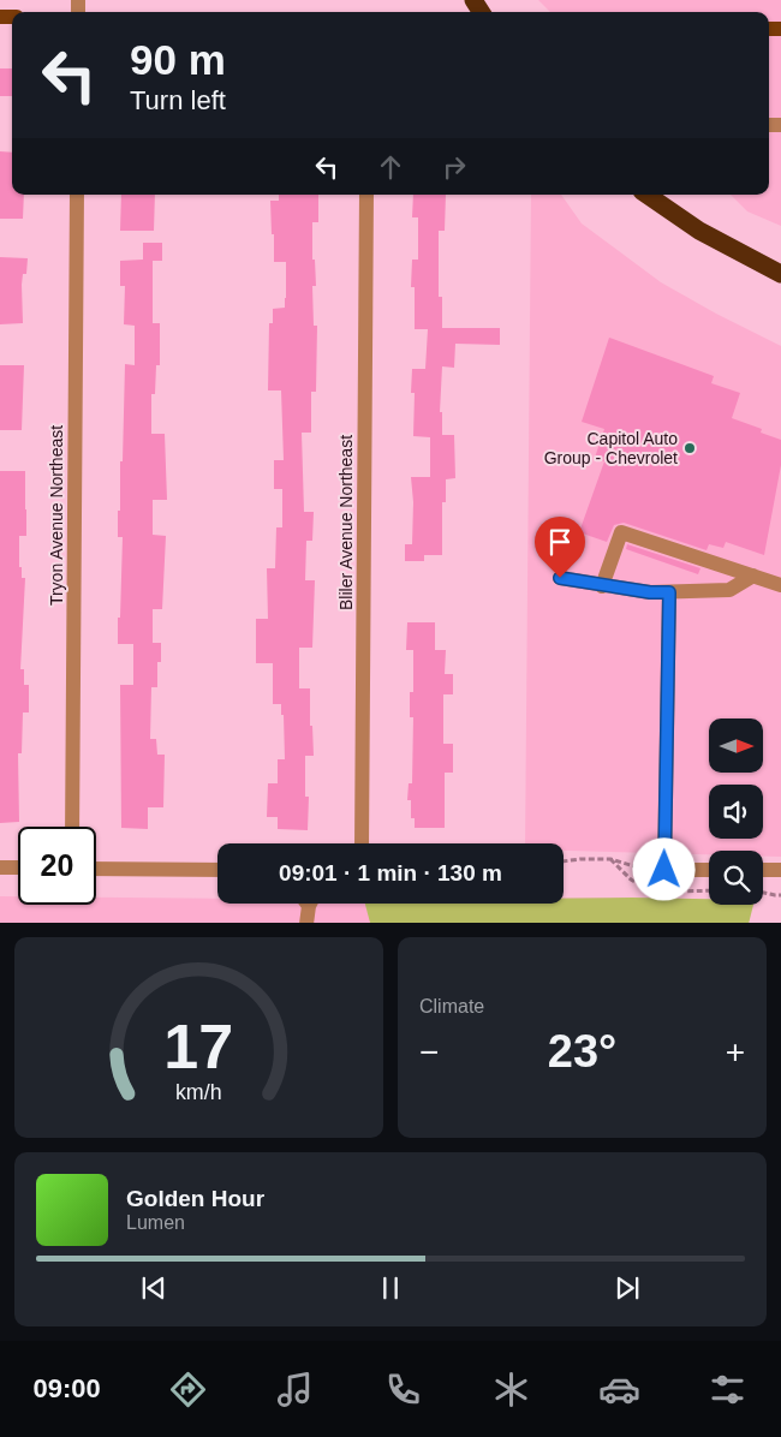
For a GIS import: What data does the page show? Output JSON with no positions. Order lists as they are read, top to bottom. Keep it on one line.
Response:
{"streets":{"street":["Tryon Avenue Northeast","Bliler Avenue Northeast"]},"places":["Capitol Auto Group - Chevrolet"],"north":"right","page":{"turn":["90 m","Turn left"],"limit":"20","trip":"09:01 · 1 min · 130 m","tile":"Climate","heat":["−","23°","+"],"song":["Golden Hour","Lumen"],"tabs":"09:00","gauge":["17","km/h"]}}
